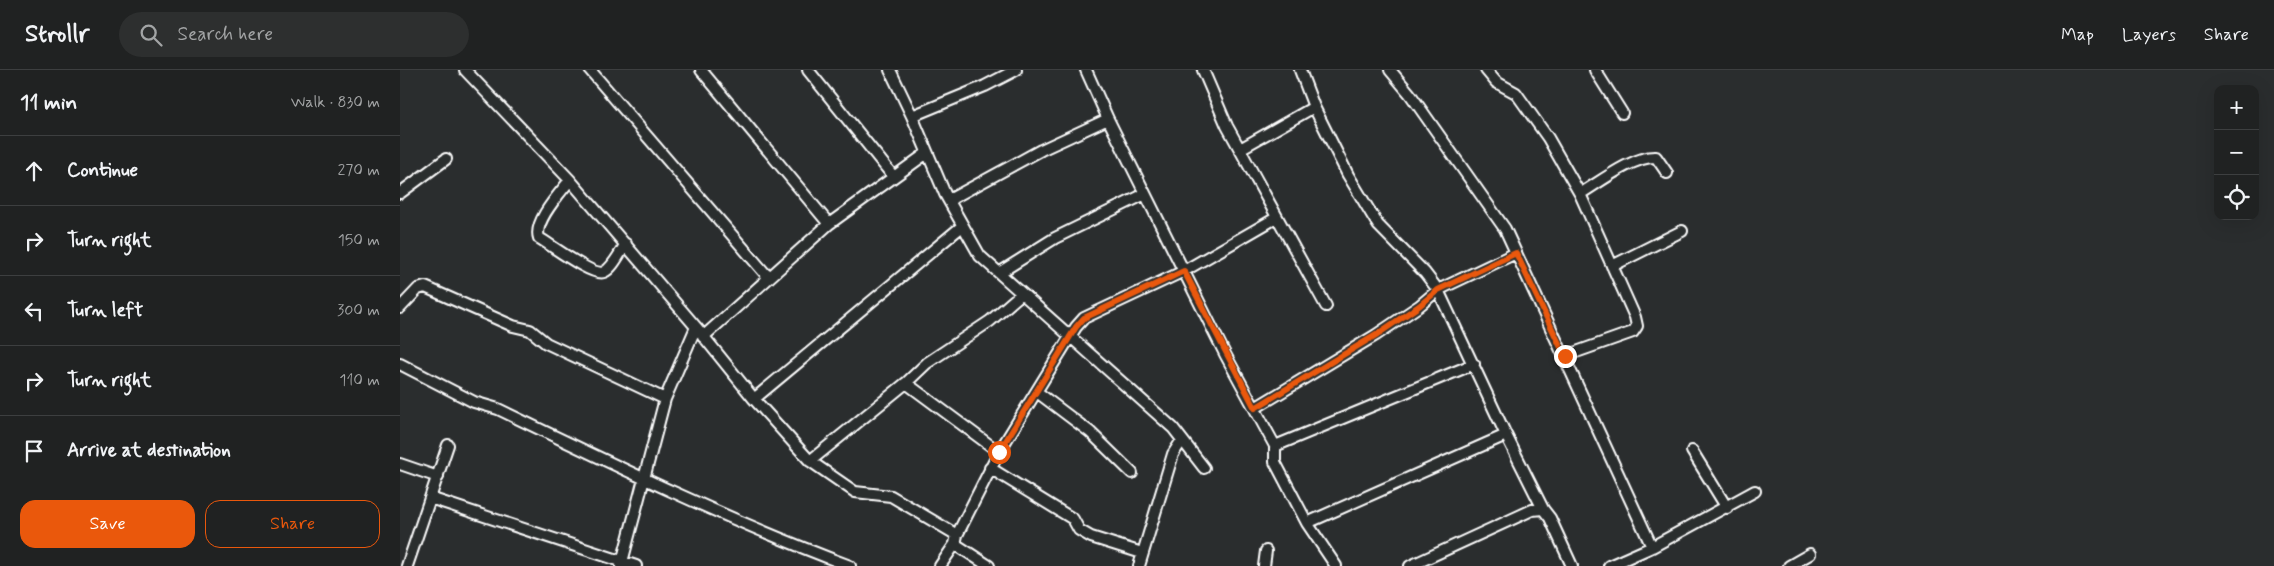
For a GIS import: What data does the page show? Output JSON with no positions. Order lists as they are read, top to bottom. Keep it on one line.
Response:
{"page":{"header":"Strollr","search":"Search here","nav":["Map","Layers","Share"],"heading":["11 min","Walk · 830 m"],"map_buttons":["+","−"],"list":[["Continue","270 m"],["Turn right","150 m"],["Turn left","300 m"],["Turn right","110 m"],"Arrive at destination"],"buttons":["Save","Share"]}}
